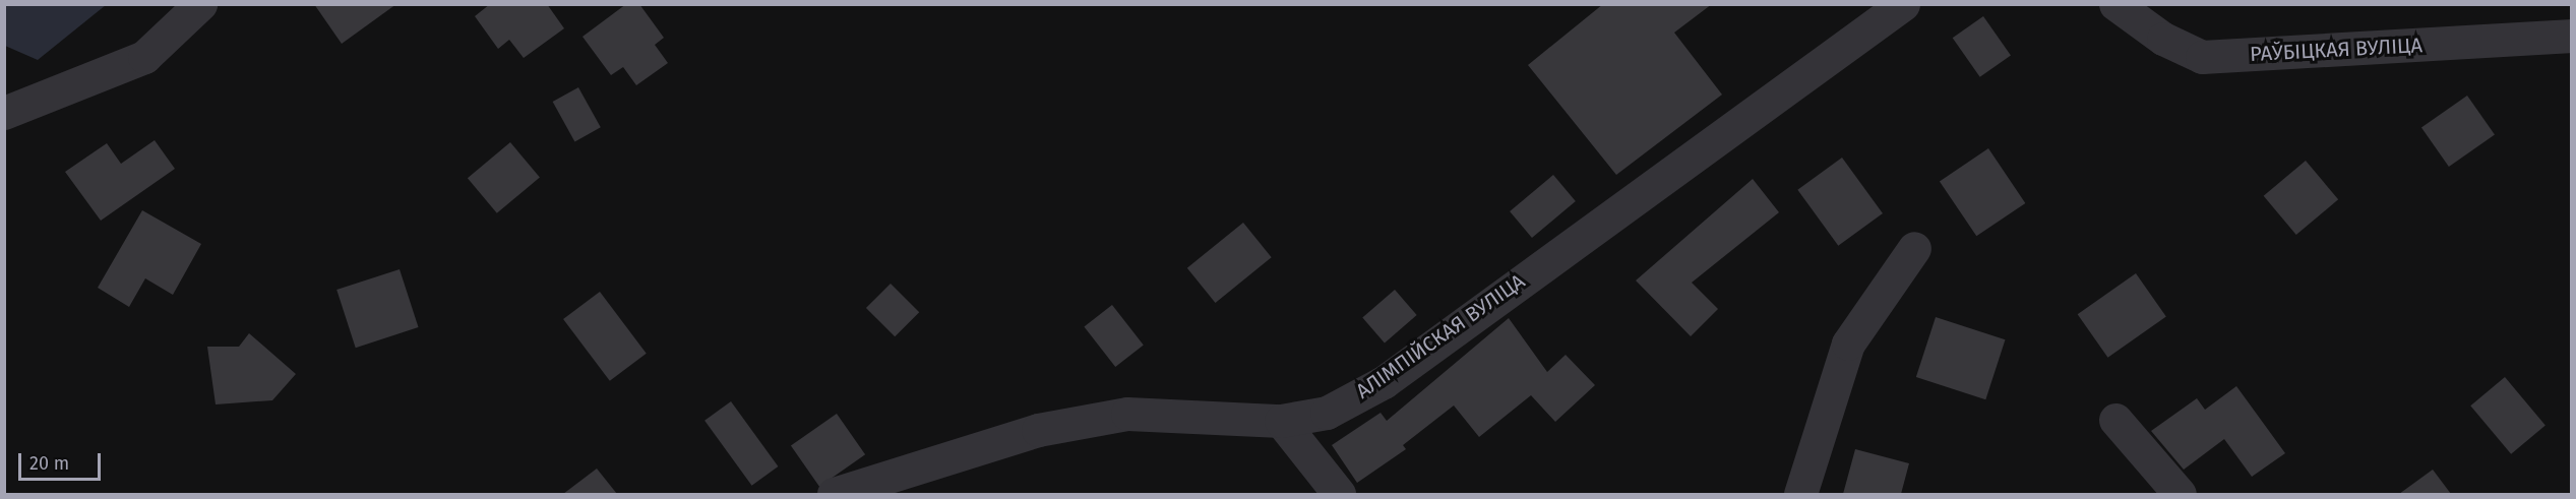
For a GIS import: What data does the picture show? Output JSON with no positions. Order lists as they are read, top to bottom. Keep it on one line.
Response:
{"streets":{"street":["РАЎБІЦКАЯ ВУЛІЦА","АЛІМПІЙСКАЯ ВУЛІЦА"]},"scale_bar":"20 m"}
